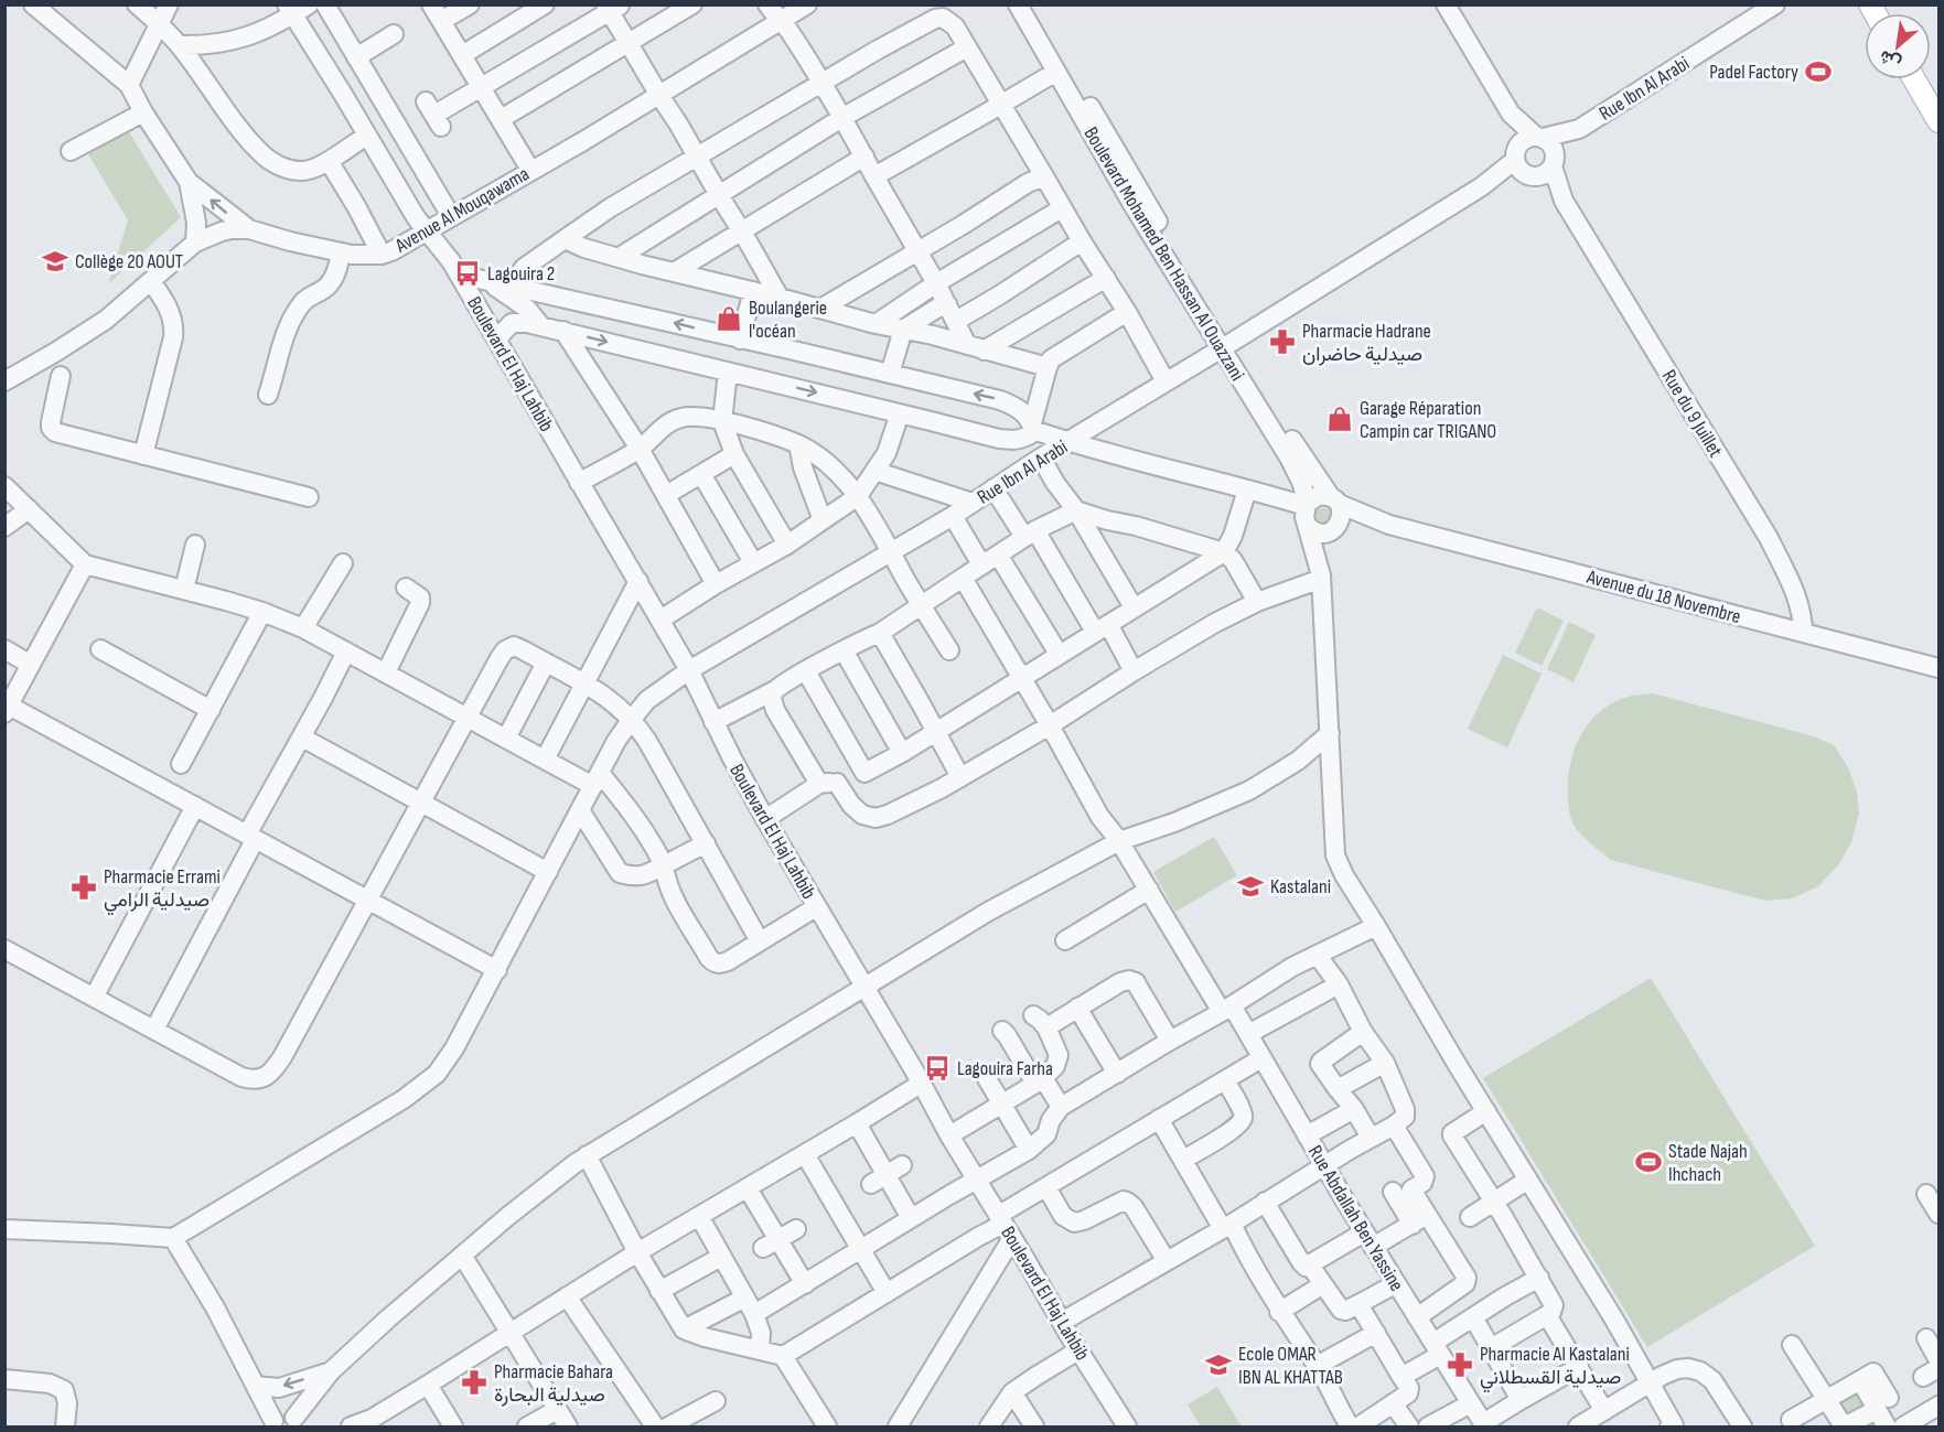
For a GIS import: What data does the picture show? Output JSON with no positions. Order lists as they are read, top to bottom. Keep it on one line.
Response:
{"streets":{"street":["Rue Ibn Al Arabi","Avenue Al Mouqawama","Boulevard Mohamed Ben Hassan Al Ouazzani","Boulevard El Haj Lahbib","Rue du 9 Juillet","Avenue du 18 Novembre","Rue Abdallah Ben Yassine"]},"crossings":[["Rue Ibn Al Arabi","Boulevard Mohamed Ben Hassan Al Ouazzani"],["Rue Ibn Al Arabi","Boulevard El Haj Lahbib"],["Rue Ibn Al Arabi","Rue du 9 Juillet"],["Avenue Al Mouqawama","Boulevard El Haj Lahbib"],["Boulevard Mohamed Ben Hassan Al Ouazzani","Avenue du 18 Novembre"],["Rue du 9 Juillet","Avenue du 18 Novembre"]],"places":{"sports":["Padel Factory","Stade Najah Ihchach"],"school or university":["Collège 20 AOUT","Kastalani","Ecole OMAR IBN AL KHATTAB"],"bus stop":["Lagouira 2","Lagouira Farha"],"shop":["Boulangerie l'océan","Garage Réparation Campin car TRIGANO"],"pharmacy":["Pharmacie Hadrane صيدلية حاضران","Pharmacie Errami صيدلية الرامي","Pharmacie Al Kastalani صيدلية القسطلاني","Pharmacie Bahara صيدلية البحارة"]},"north":"bottom left"}
